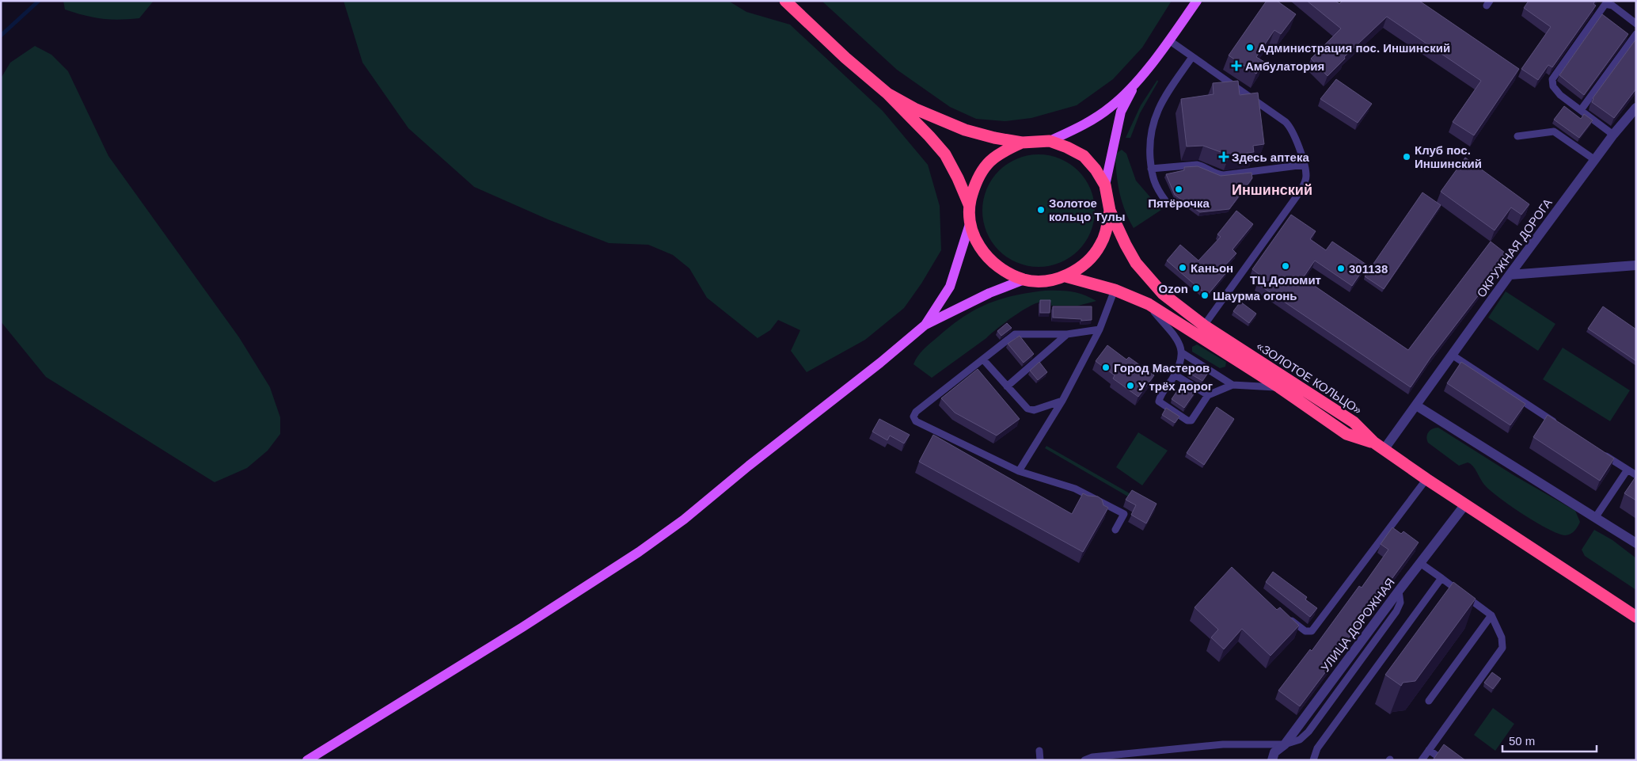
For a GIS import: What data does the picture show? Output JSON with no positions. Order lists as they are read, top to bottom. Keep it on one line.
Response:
{"streets":{"highway":["«ЗОЛОТОЕ КОЛЬЦО»"],"street":["ОКРУЖНАЯ ДОРОГА","УЛИЦА ДОРОЖНАЯ"]},"crossings":[["ОКРУЖНАЯ ДОРОГА","«ЗОЛОТОЕ КОЛЬЦО»"],["«ЗОЛОТОЕ КОЛЬЦО»","УЛИЦА ДОРОЖНАЯ"]],"districts":["Иншинский"],"places":{"other":["Администрация пос. Иншинский","Клуб пос. Иншинский","Пятёрочка","Золотое кольцо Тулы","ТЦ Доломит","Каньон","301138","Ozon","Шаурма огонь","Город Мастеров","У трёх дорог"],"health":["Амбулатория","Здесь аптека"]},"scale_bar":"50 m"}
